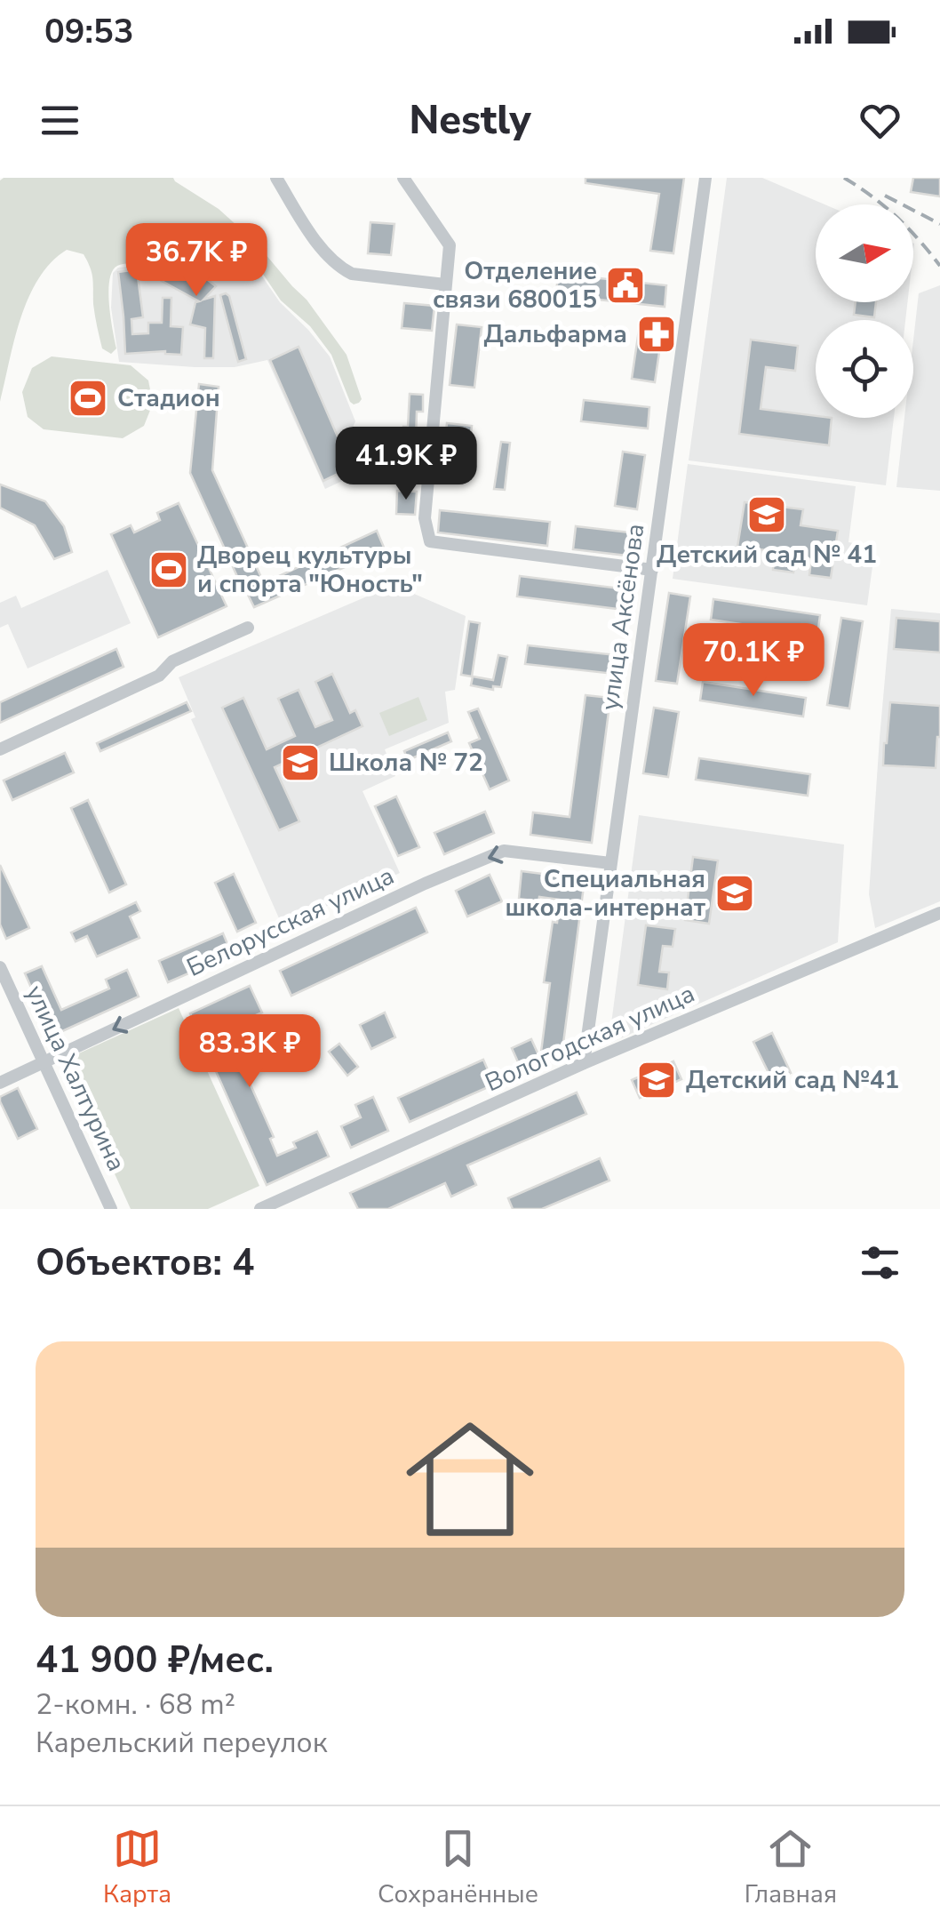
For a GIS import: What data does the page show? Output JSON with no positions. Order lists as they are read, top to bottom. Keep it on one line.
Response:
{"streets":{"street":["улица Аксёнова","Белорусская улица","Вологодская улица","улица Халтурина"]},"crossings":[["улица Аксёнова","Белорусская улица"],["улица Аксёнова","Вологодская улица"],["Белорусская улица","улица Халтурина"]],"one_way":["Белорусская улица"],"places":{"public building":["Отделение связи 680015"],"pharmacy":["Дальфарма"],"sports":["Стадион","Дворец культуры и спорта \"Юность\""],"school or university":["Детский сад № 41","Школа № 72","Специальная школа-интернат","Детский сад №41"]},"north":"right","page":{"status":"09:53","header":"Nestly","price":["36.7K ₽","41.9K ₽","70.1K ₽","83.3K ₽"],"heading":"Объектов: 4","list":[{"name":"41 900 ₽/мес.","note":"2-комн. · 68 m² · Карельский переулок"}],"tabs":["Карта","Сохранённые","Главная"]}}
